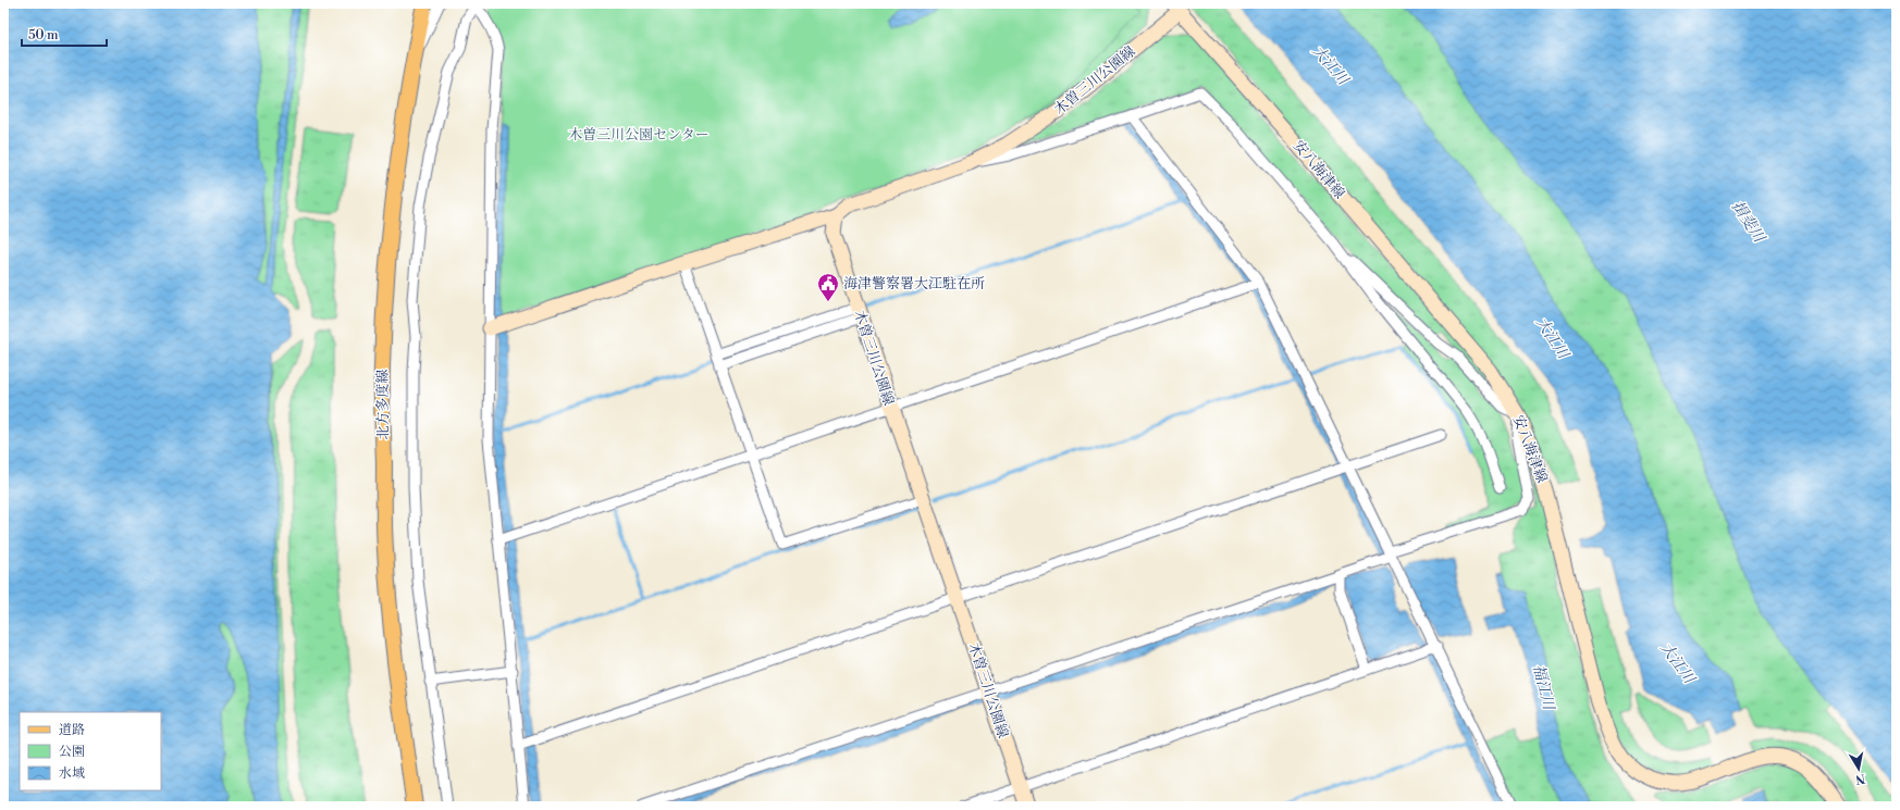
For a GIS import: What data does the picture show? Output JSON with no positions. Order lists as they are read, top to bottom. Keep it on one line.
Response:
{"streets":{"main road":["木曽三川公園線","安八海津線","北方多度線"]},"crossings":[["木曽三川公園線","安八海津線"]],"water":["大江川","揖斐川","福江川"],"parks":["木曽三川公園センター"],"places":{"public building":["海津警察署大江駐在所"]},"legend":["道路","公園","水域"],"scale_bar":"50 m","north":"bottom"}
